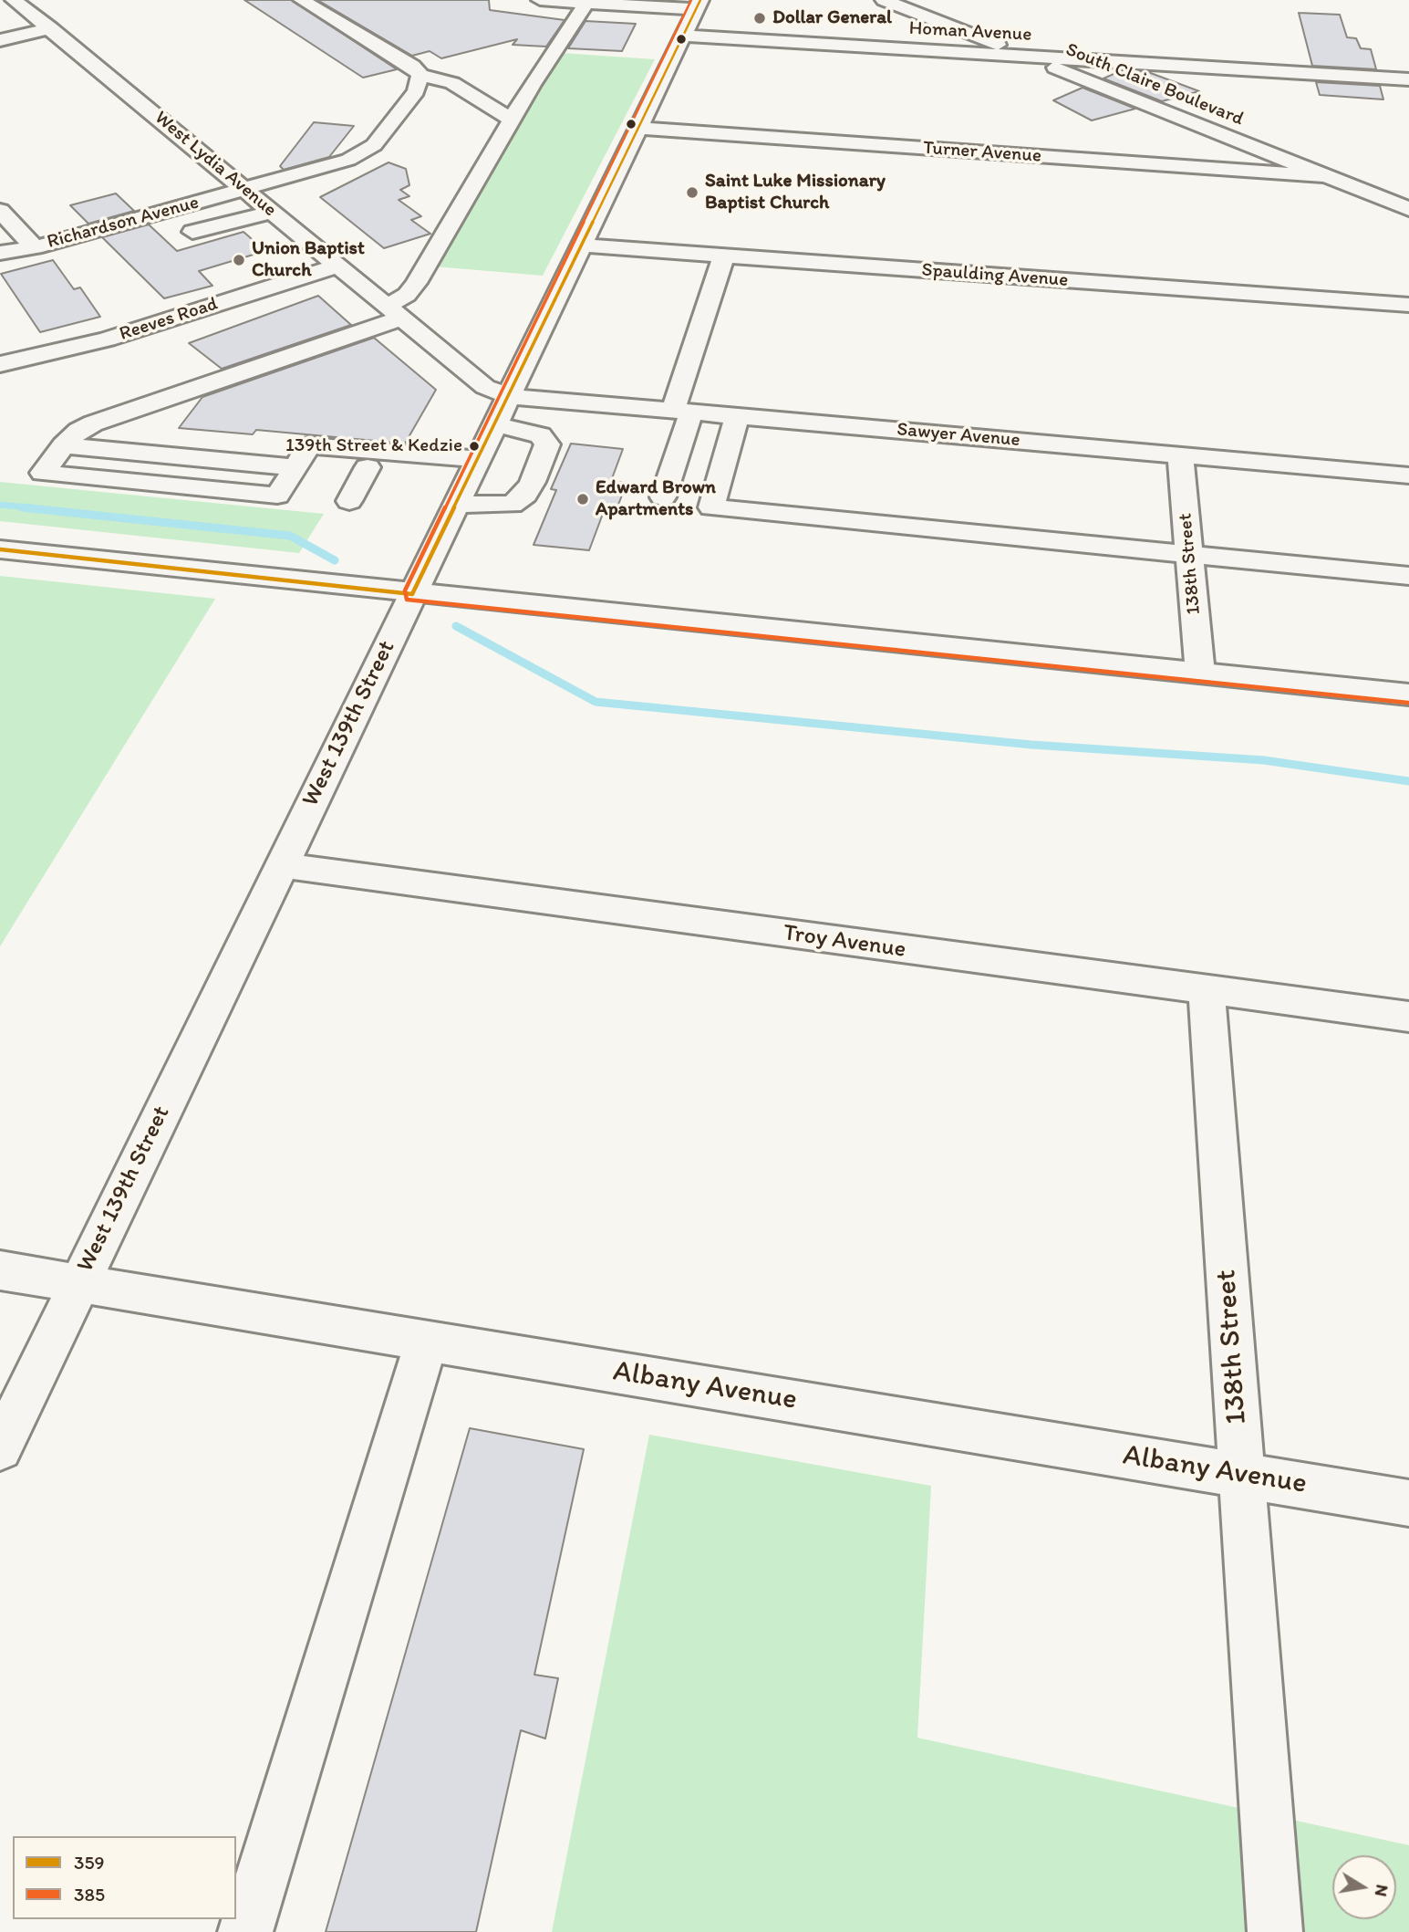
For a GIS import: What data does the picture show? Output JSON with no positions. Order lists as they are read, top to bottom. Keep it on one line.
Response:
{"streets":{"street":["Homan Avenue","South Claire Boulevard","Turner Avenue","West Lydia Avenue","Richardson Avenue","Spaulding Avenue","Reeves Road","Sawyer Avenue","138th Street","West 139th Street","Troy Avenue","Albany Avenue"]},"crossings":[["Homan Avenue","South Claire Boulevard"],["Homan Avenue","West 139th Street"],["South Claire Boulevard","Turner Avenue"],["Turner Avenue","West 139th Street"],["West Lydia Avenue","Richardson Avenue"],["West Lydia Avenue","Reeves Road"],["West Lydia Avenue","Sawyer Avenue"],["West Lydia Avenue","West 139th Street"],["Spaulding Avenue","West 139th Street"],["Sawyer Avenue","138th Street"],["Sawyer Avenue","West 139th Street"],["138th Street","Troy Avenue"],["138th Street","Albany Avenue"],["West 139th Street","Troy Avenue"],["West 139th Street","Albany Avenue"]],"places":["Dollar General","Saint Luke Missionary Baptist Church","Union Baptist Church","139th Street & Kedzie","Edward Brown Apartments"],"lines":["transit line 359","transit line 385"],"legend":["359","385"],"north":"right"}
